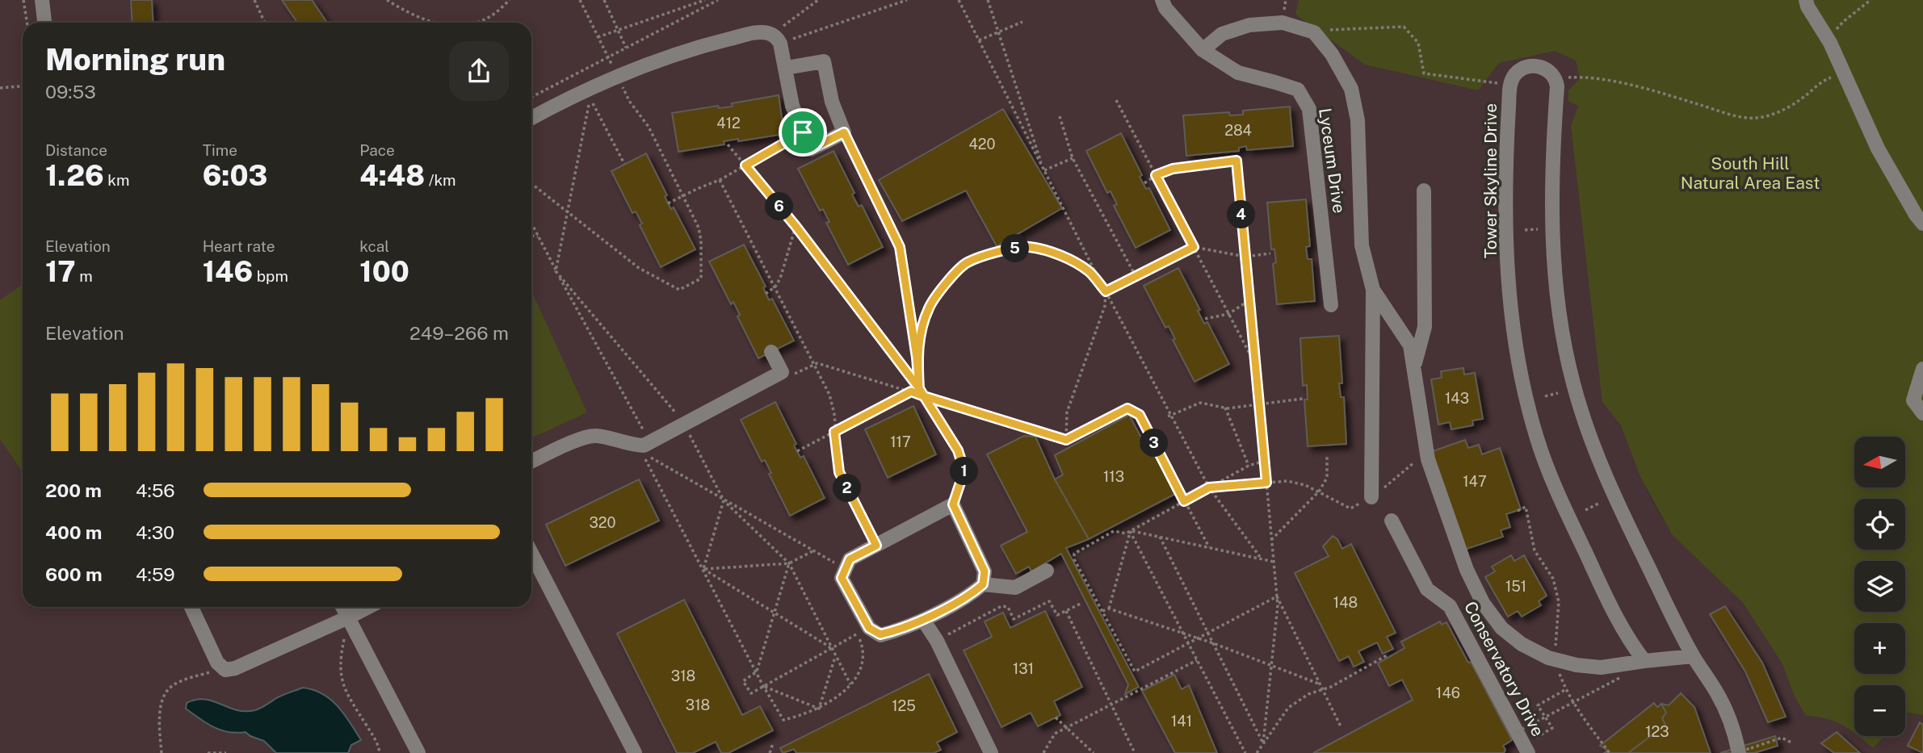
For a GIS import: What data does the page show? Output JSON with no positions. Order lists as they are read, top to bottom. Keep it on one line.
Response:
{"streets":{"street":["Lyceum Drive","Tower Skyline Drive","Conservatory Drive"]},"parks":["South Hill Natural Area East"],"house_numbers":["412","284","420","143","117","113","147","320","151","148","131","318","146","318","125","141","123"],"north":"left","page":{"heading":["Morning run","09:53"],"stats":[["Distance","1.26 km"],["Time","6:03"],["Pace","4:48 /km"],["Elevation","17 m"],["Heart rate","146 bpm"],["kcal","100"]],"pins":["6","4","5","3","1","2"],"chart":["Elevation","249–266 m"],"map_buttons":["+","−"],"list":[{"name":"200 m","note":"4:56"},{"name":"400 m","note":"4:30"},{"name":"600 m","note":"4:59"}]}}
